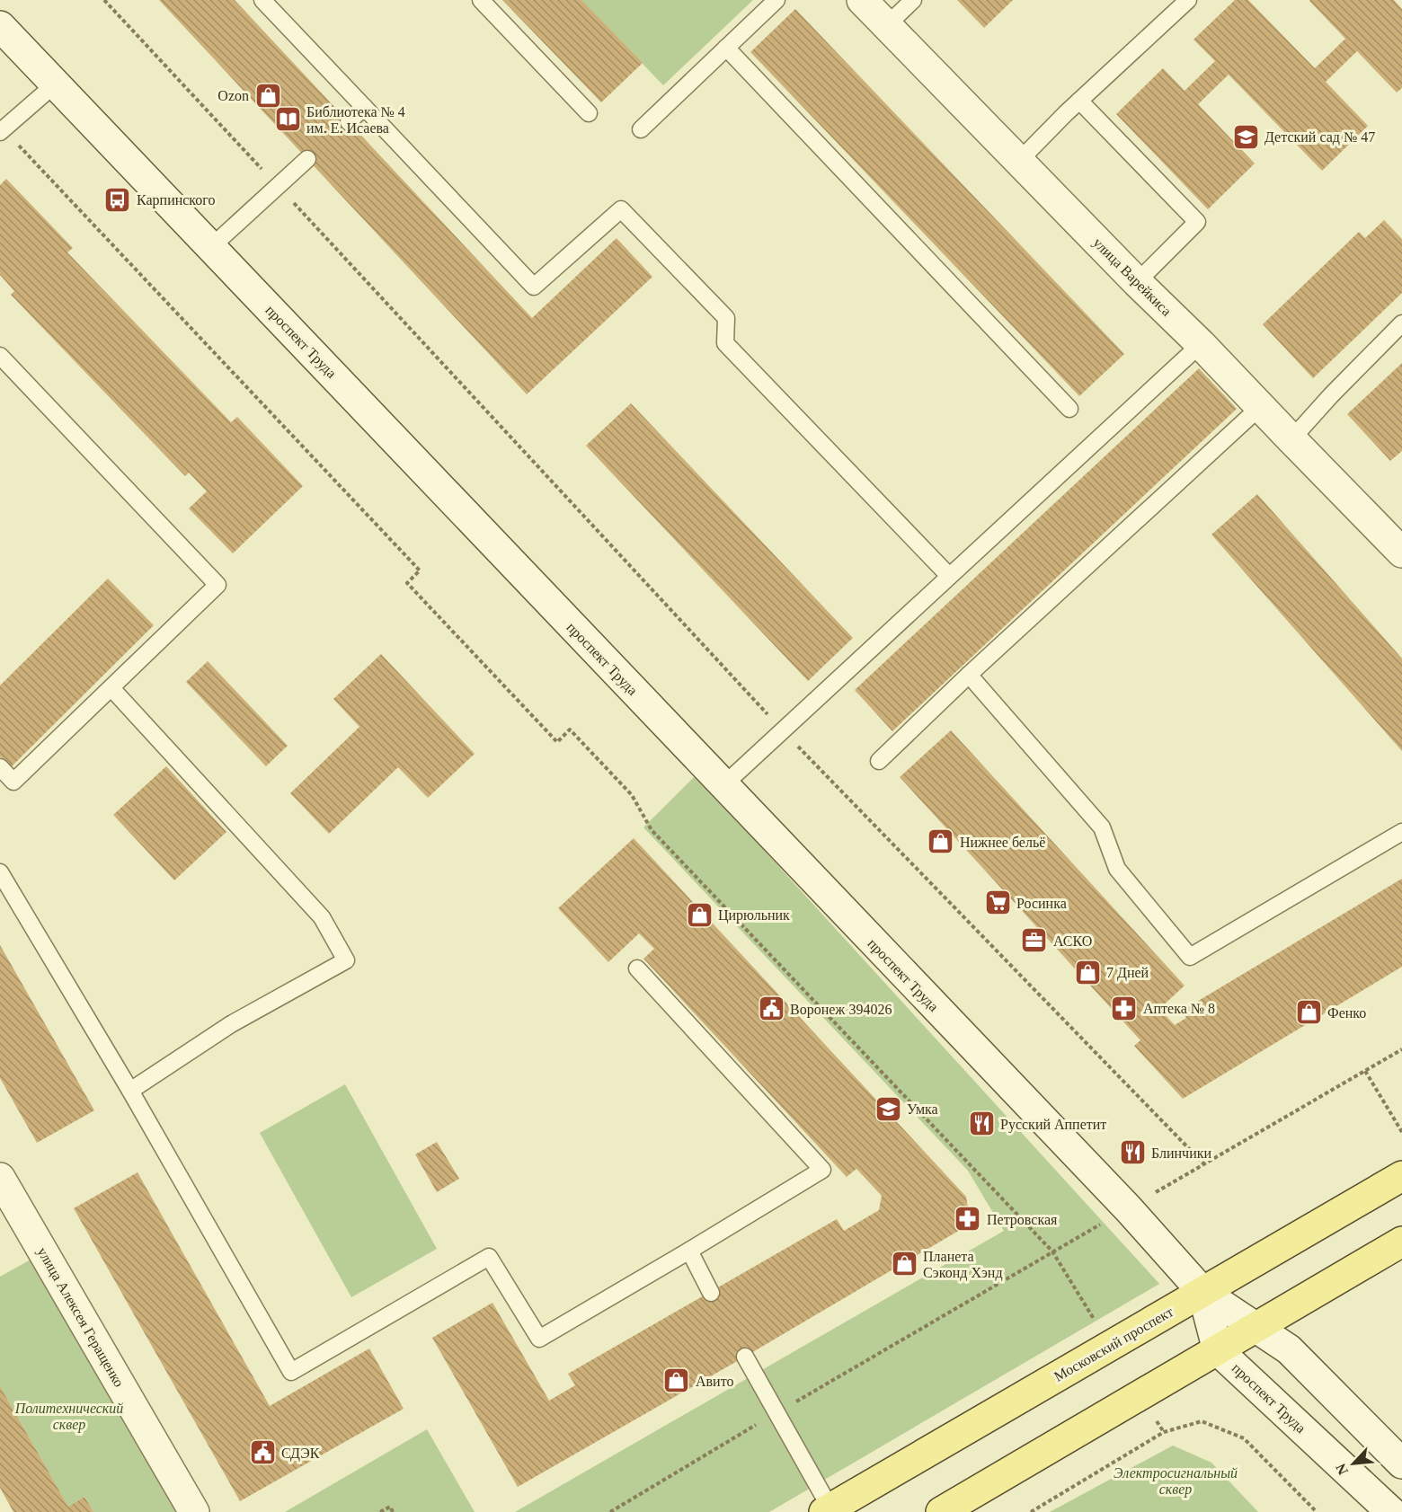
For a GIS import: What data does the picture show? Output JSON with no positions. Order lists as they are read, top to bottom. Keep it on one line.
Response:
{"streets":{"main road":["улица Варейкиса","проспект Труда","улица Алексея Геращенко","Московский проспект"]},"crossings":[["проспект Труда","Московский проспект"]],"parks":["Политехнический сквер","Электросигнальный сквер"],"places":{"shop":["Ozon","Нижнее бельё","Цирюльник","7 Дней","Фенко","Планета Сэконд Хэнд","Авито"],"library":["Библиотека № 4 им. Е. Исаева"],"school or university":["Детский сад № 47","Умка"],"bus stop":["Карпинского"],"supermarket":["Росинка"],"office":["АСКО"],"pharmacy":["Аптека № 8","Петровская"],"public building":["Воронеж 394026","СДЭК"],"restaurant":["Русский Аппетит","Блинчики"]},"north":"bottom left"}
